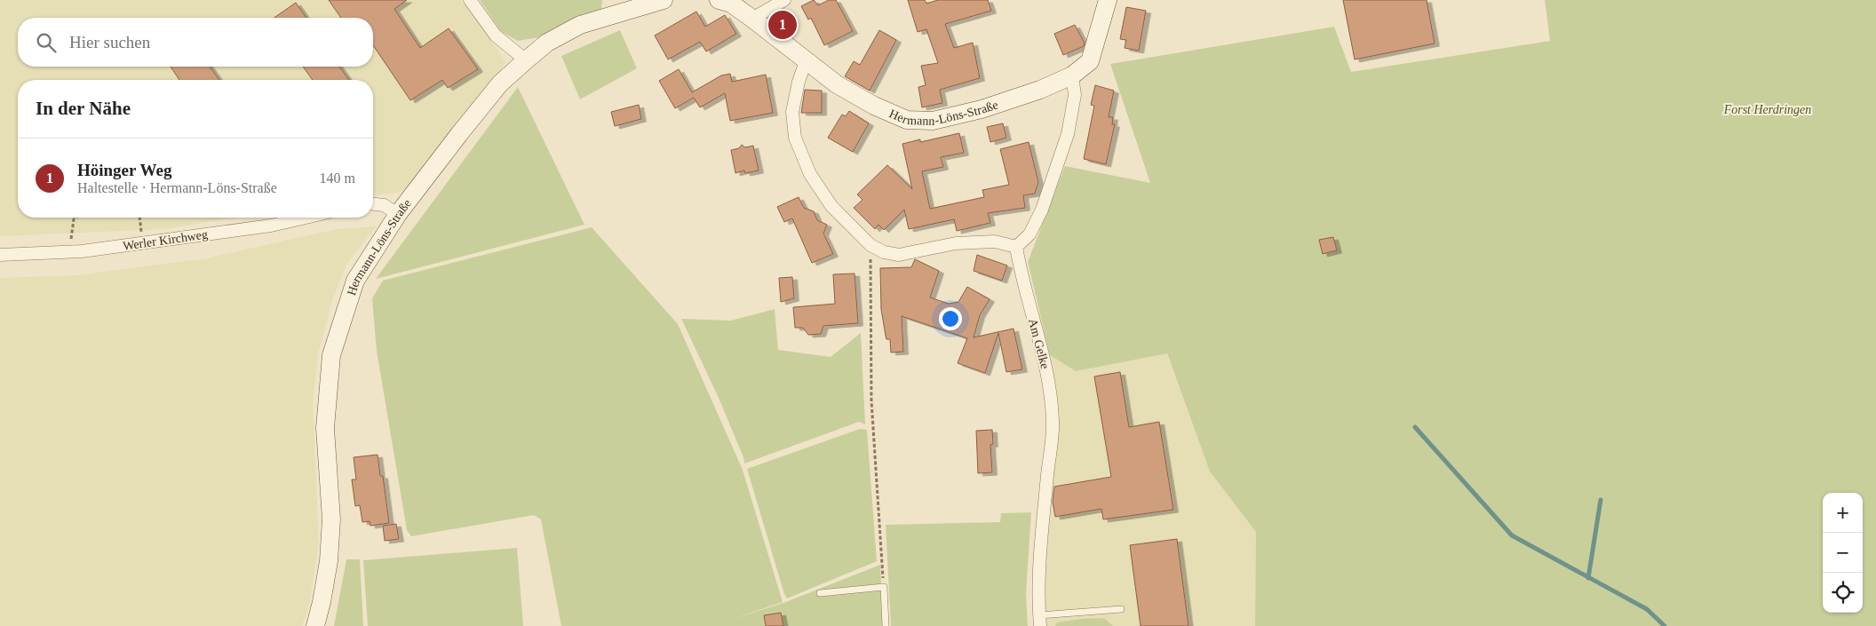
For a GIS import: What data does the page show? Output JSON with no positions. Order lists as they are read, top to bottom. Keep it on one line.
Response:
{"streets":{"street":["Hermann-Löns-Straße","Werler Kirchweg","Am Gelke"]},"parks":["Forst Herdringen"],"page":{"pins":"1","search":"Hier suchen","heading":"In der Nähe","list":[{"mark":"1","name":"Höinger Weg","note":"Haltestelle · Hermann-Löns-Straße","value":"140 m"}],"map_buttons":["+","−"]}}
